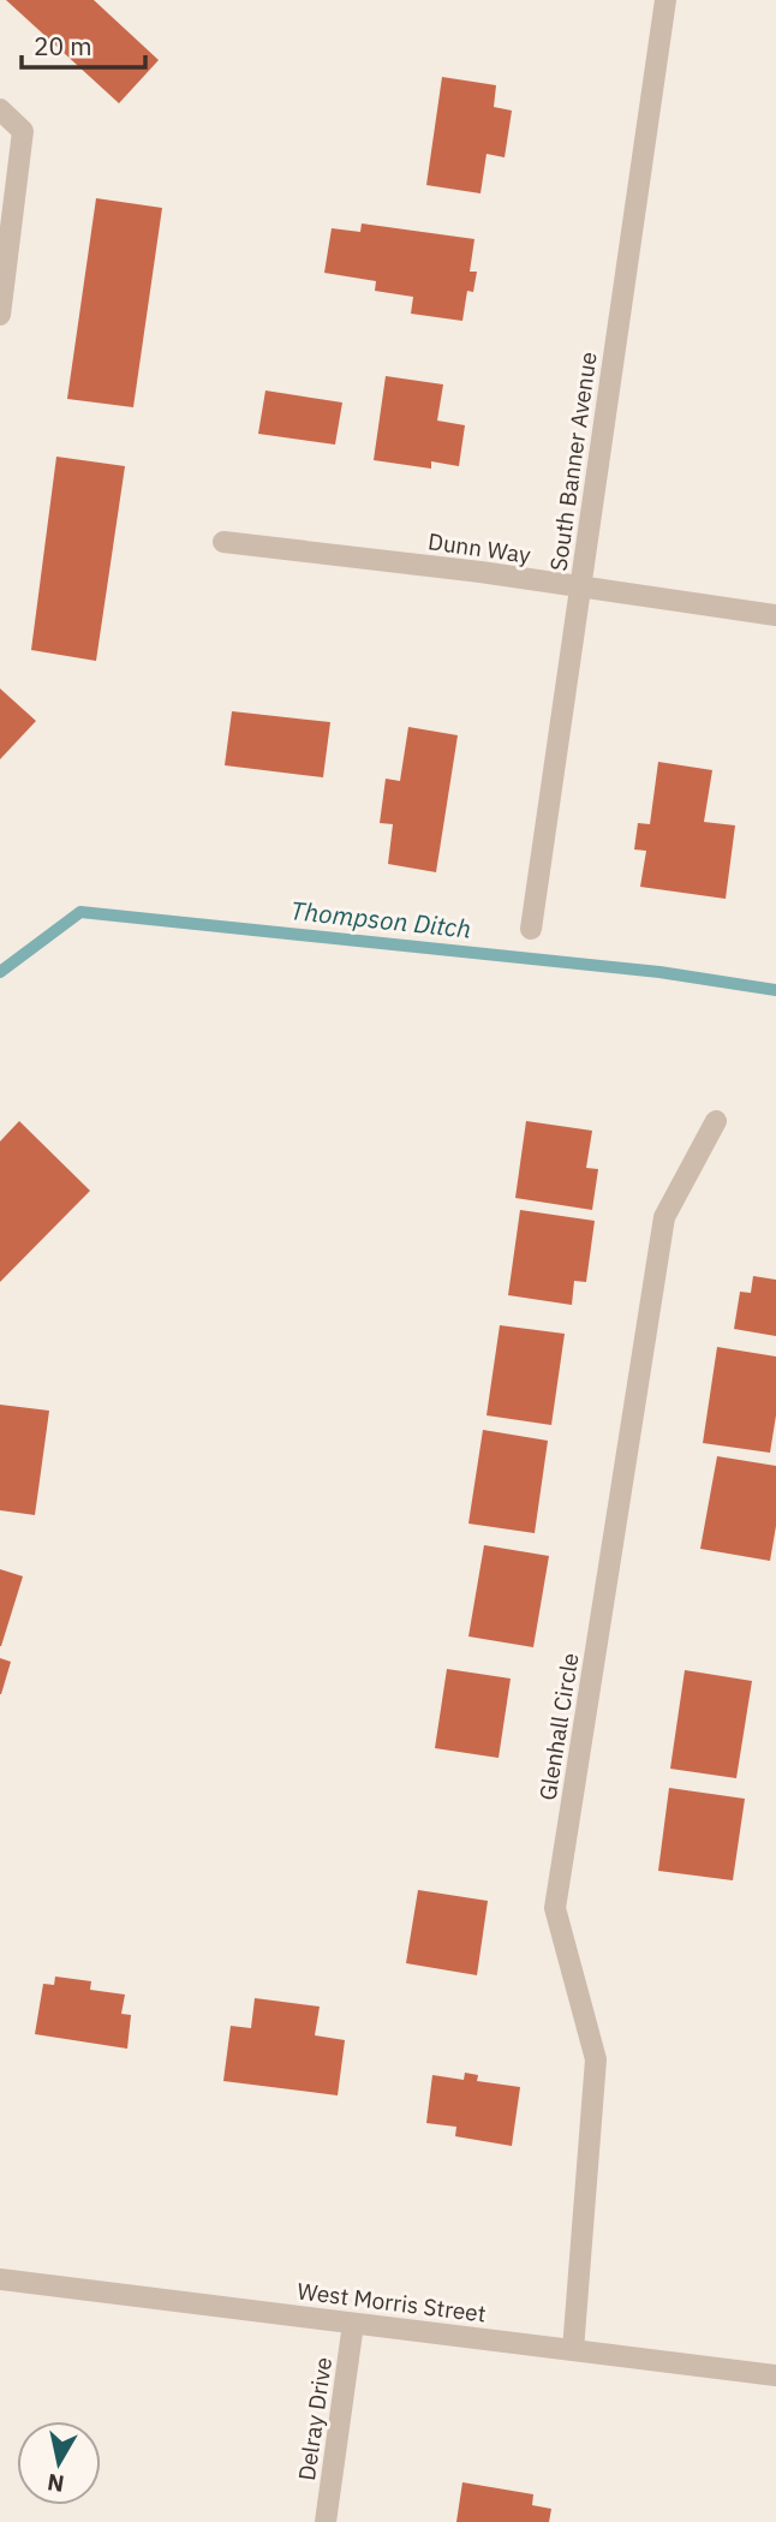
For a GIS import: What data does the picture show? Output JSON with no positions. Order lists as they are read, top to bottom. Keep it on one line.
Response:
{"streets":{"street":["South Banner Avenue","Dunn Way","Glenhall Circle","West Morris Street","Delray Drive"]},"crossings":[["South Banner Avenue","Dunn Way"],["Glenhall Circle","West Morris Street"],["West Morris Street","Delray Drive"]],"water":["Thompson Ditch"],"scale_bar":"20 m","north":"bottom"}
